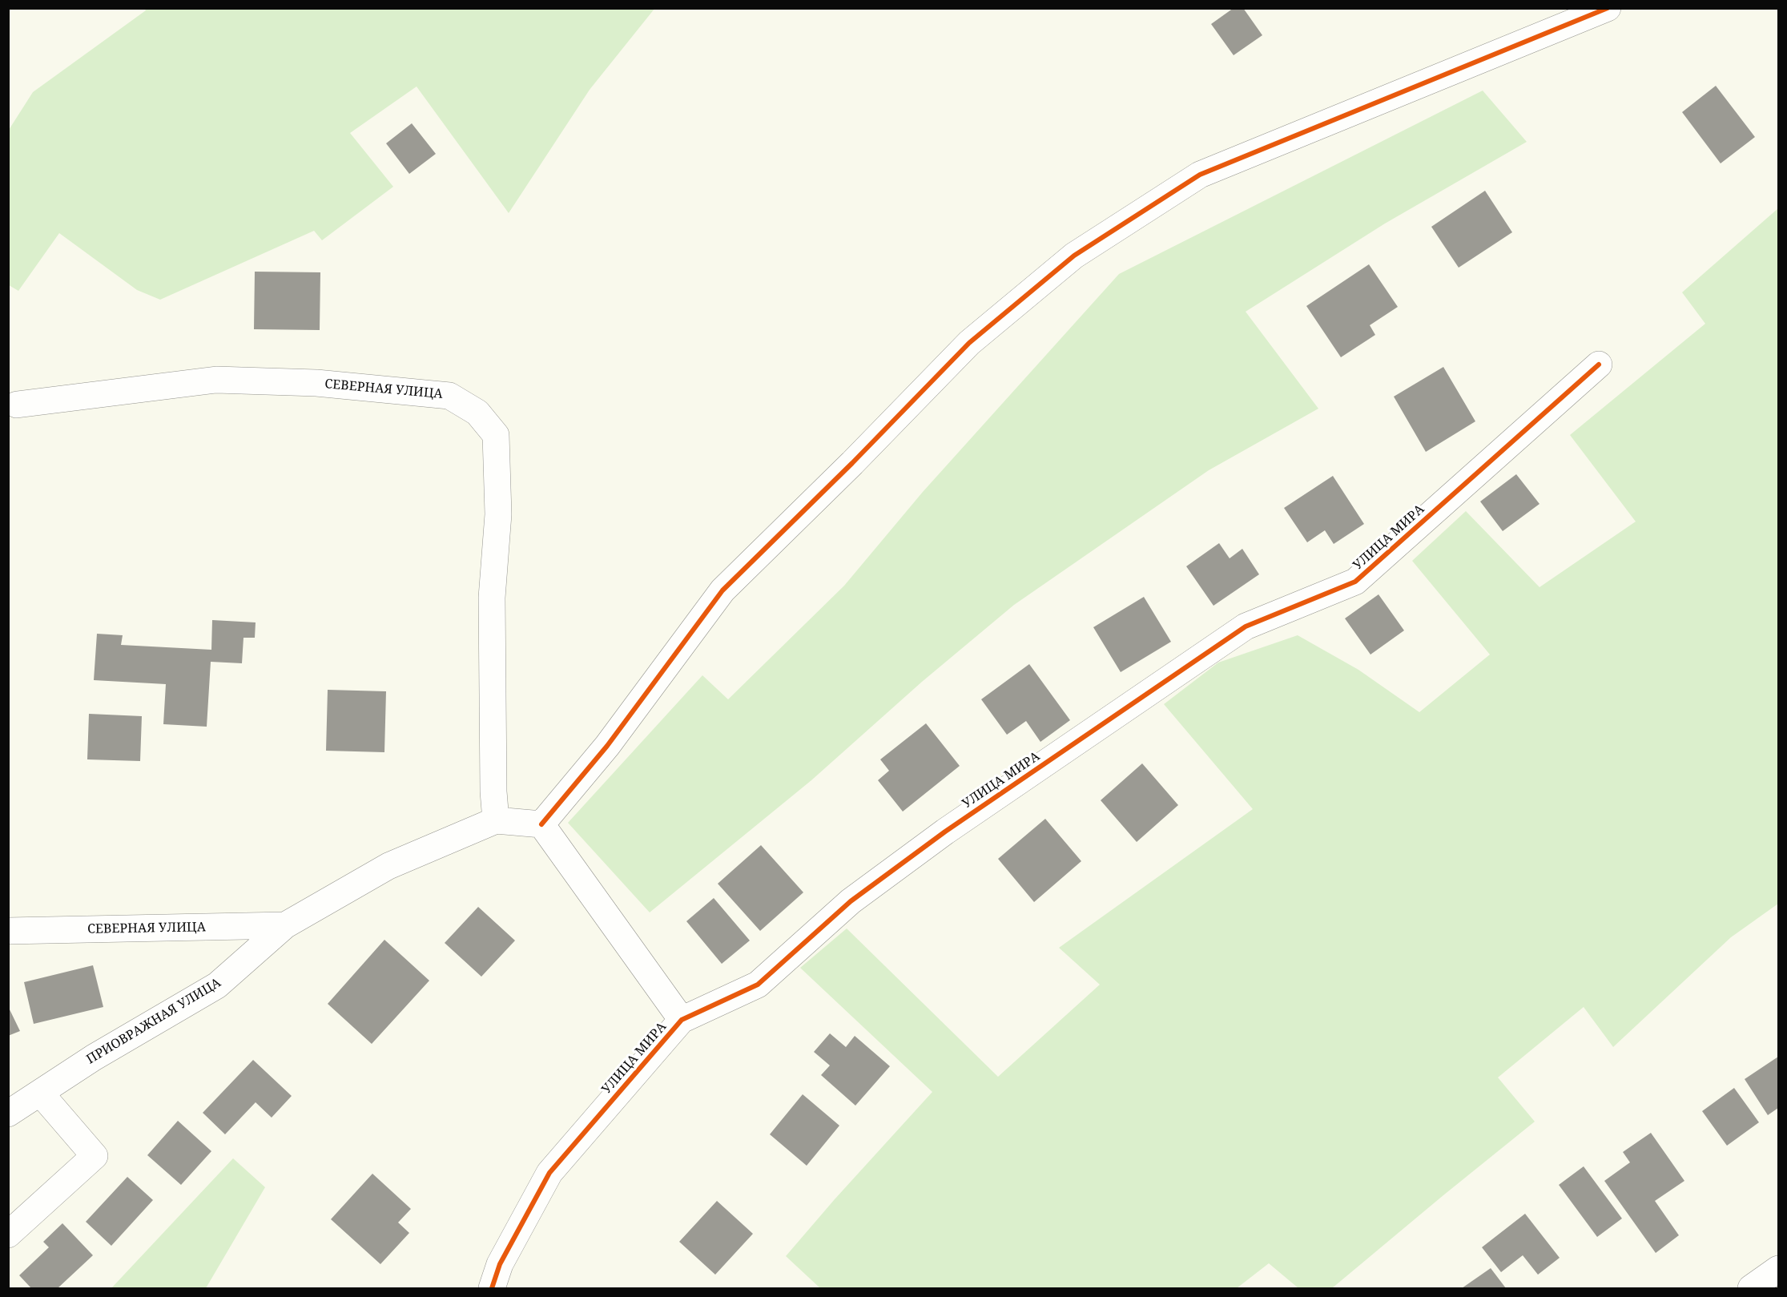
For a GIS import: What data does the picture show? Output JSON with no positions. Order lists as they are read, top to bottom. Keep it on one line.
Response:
{"streets":{"street":["СЕВЕРНАЯ УЛИЦА","УЛИЦА МИРА","ПРИОВРАЖНАЯ УЛИЦА"]},"crossings":[["СЕВЕРНАЯ УЛИЦА","ПРИОВРАЖНАЯ УЛИЦА"]]}
